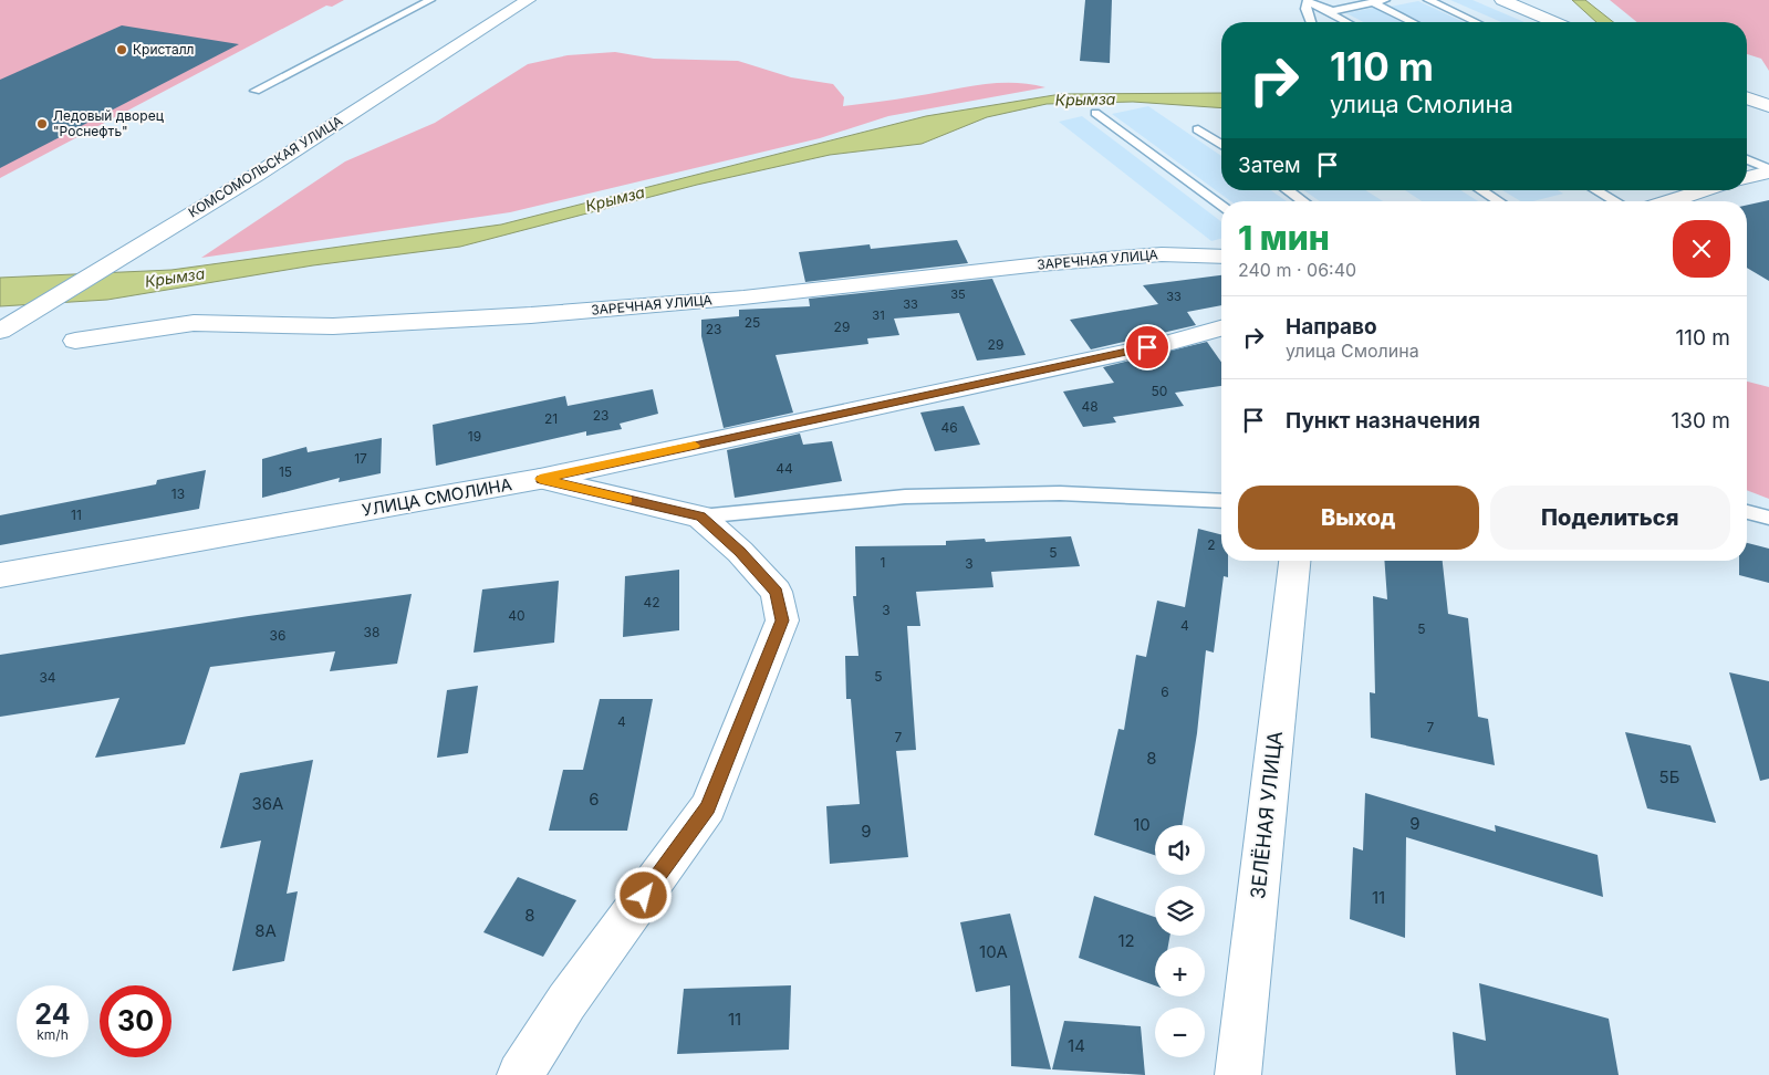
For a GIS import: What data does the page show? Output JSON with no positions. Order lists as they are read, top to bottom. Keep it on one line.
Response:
{"streets":{"street":["КОМСОМОЛЬСКАЯ УЛИЦА","ЗАРЕЧНАЯ УЛИЦА","УЛИЦА СМОЛИНА","ЗЕЛЁНАЯ УЛИЦА"]},"water":["Крымза"],"places":["Кристалл","Ледовый дворец \"Роснефть\""],"house_numbers":["35","33","33","31","25","29","23","29","50","48","23","21","46","19","17","44","15","13","11","2","5","1","3","42","3","40","4","5","38","36","5","34","6","4","7","7","8","5Б","6","36А","9","10","9","11","8","8А","12","10А","11","14"],"page":{"turn":["110 m","улица Смолина"],"then":"Затем","heading":["1 мин","240 m · 06:40"],"list":[{"name":"Направо","note":"улица Смолина","value":"110 m"},{"name":"Пункт назначения","value":"130 m"}],"buttons":["Выход","Поделиться"],"map_buttons":["+","−"],"speed":"24 km/h","limit":"30"}}
